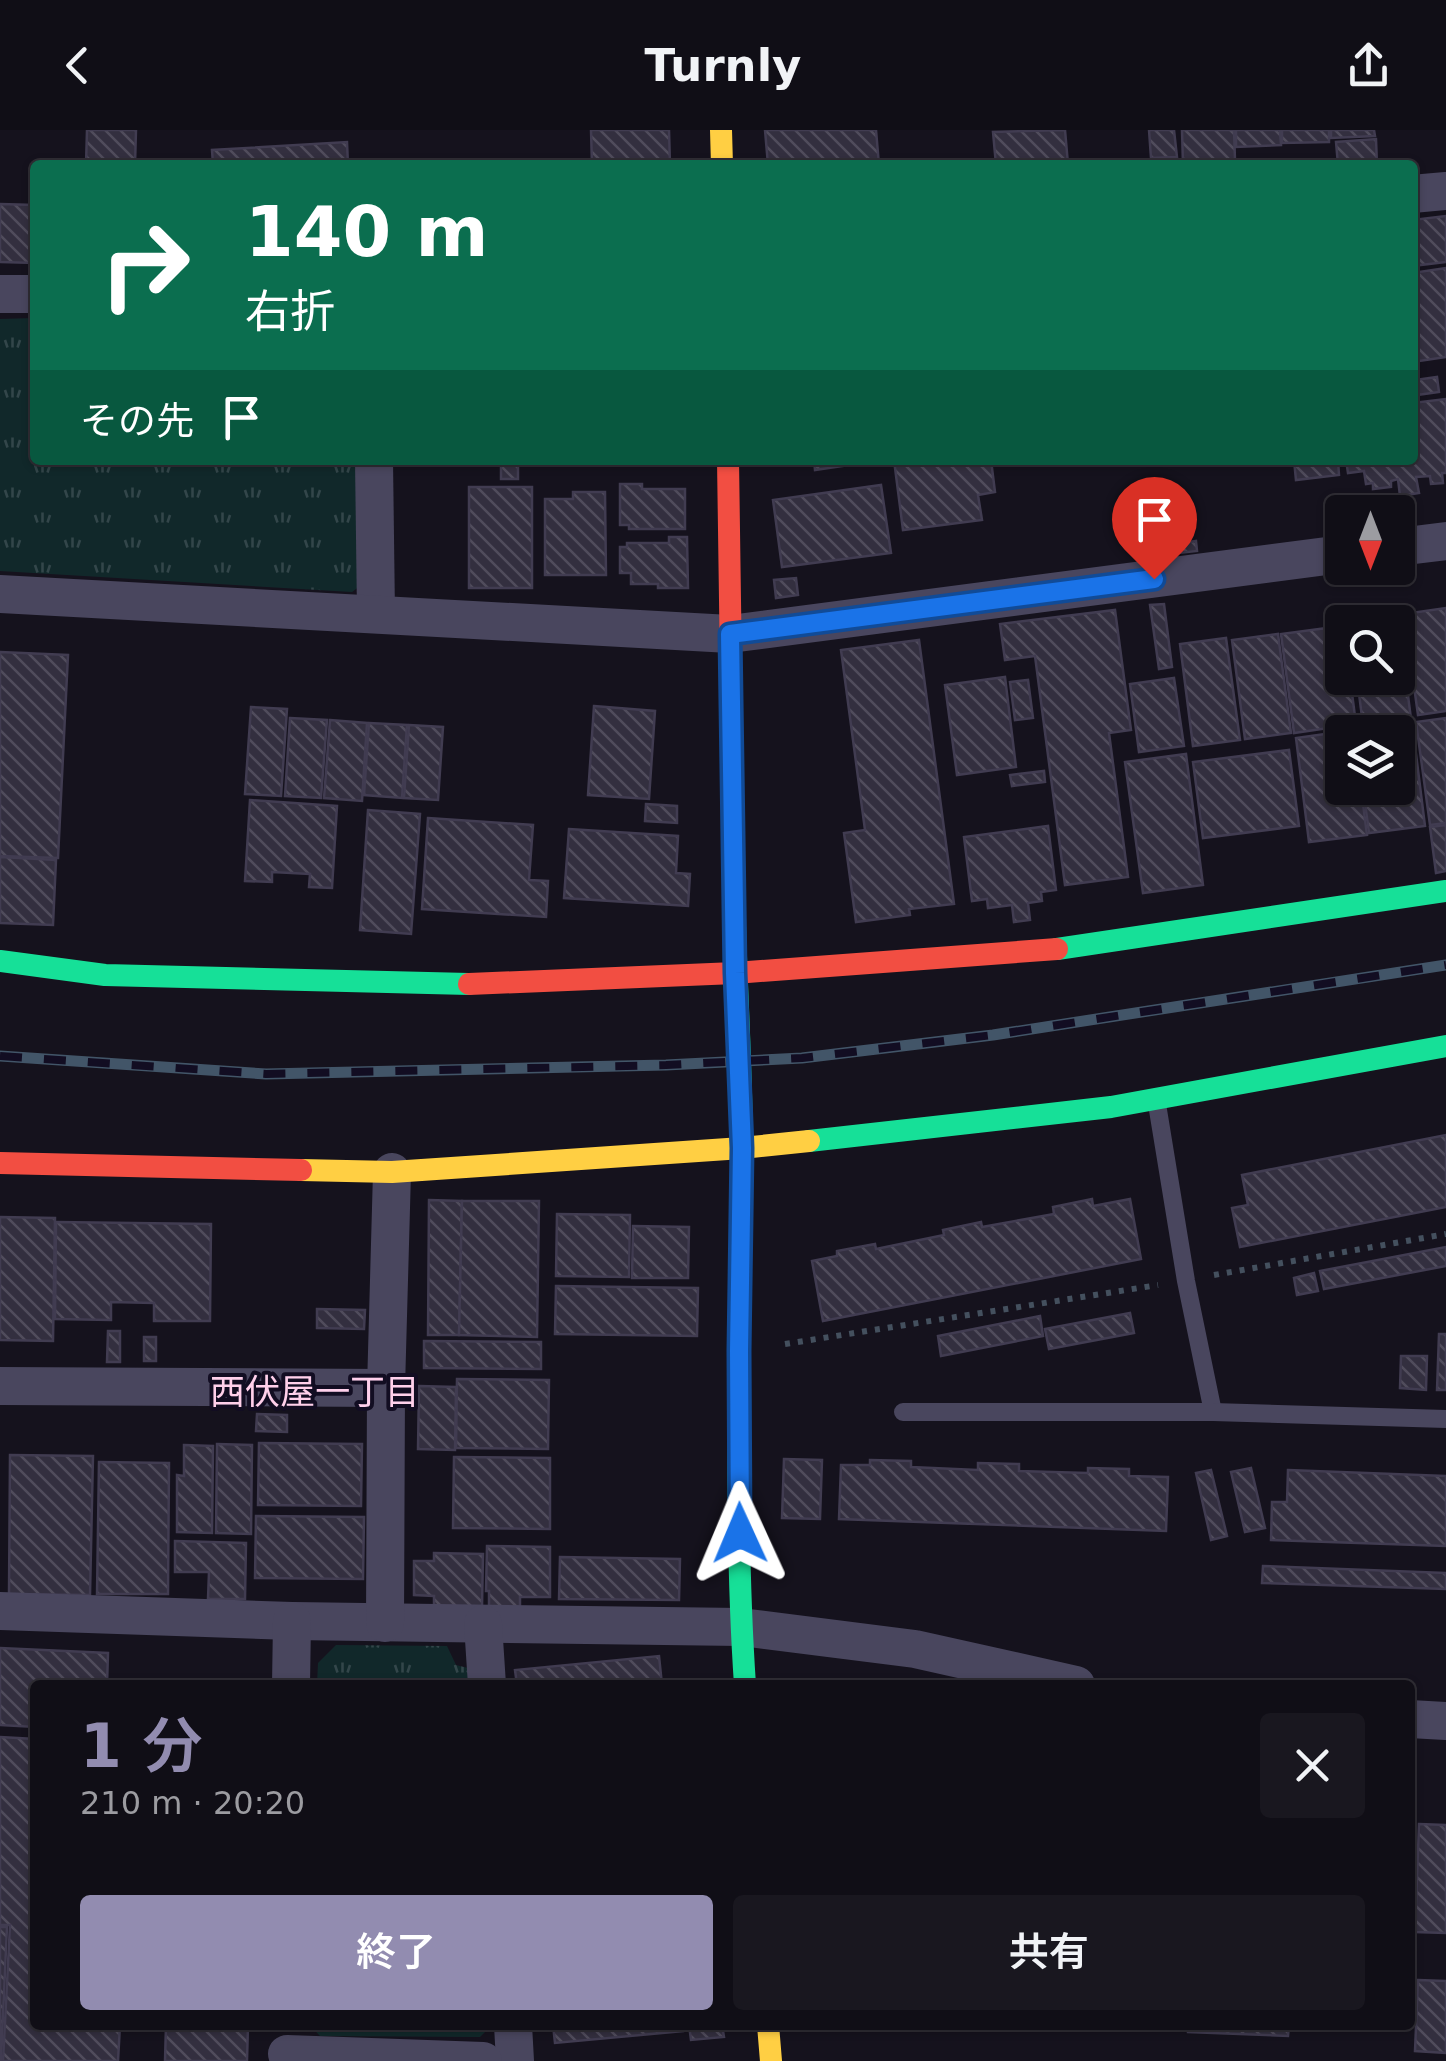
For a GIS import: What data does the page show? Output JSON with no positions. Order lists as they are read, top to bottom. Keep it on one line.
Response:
{"districts":["西伏屋一丁目"],"north":"bottom","page":{"header":"Turnly","turn":["140 m","右折"],"then":"その先","heading":["1 分","210 m · 20:20"],"buttons":["終了","共有"]}}
